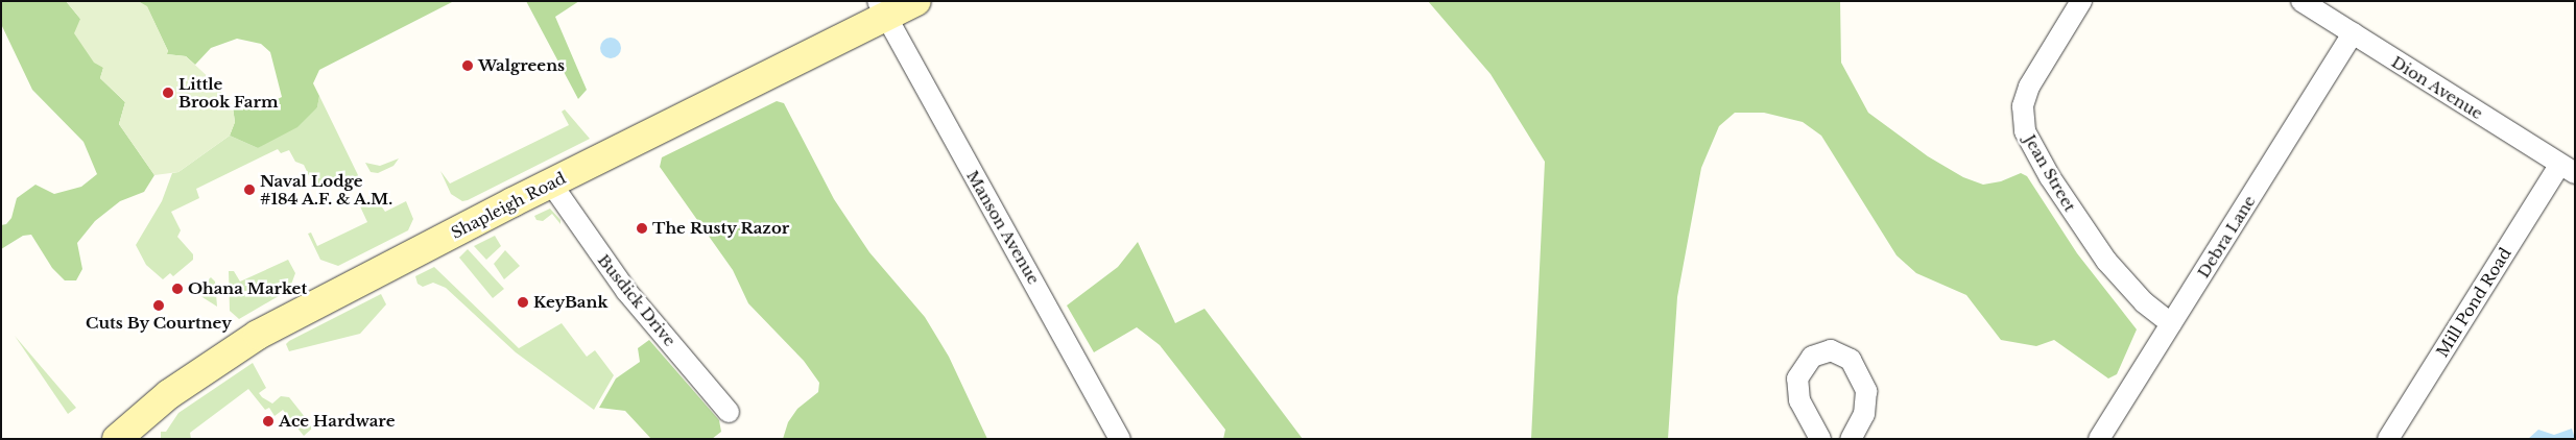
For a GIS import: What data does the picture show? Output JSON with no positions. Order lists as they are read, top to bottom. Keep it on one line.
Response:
{"streets":{"main road":["Shapleigh Road"],"street":["Dion Avenue","Jean Street","Manson Avenue","Debra Lane","Busdick Drive","Mill Pond Road"]},"crossings":[["Dion Avenue","Debra Lane"],["Dion Avenue","Mill Pond Road"],["Jean Street","Debra Lane"],["Shapleigh Road","Manson Avenue"],["Shapleigh Road","Busdick Drive"]],"places":["Walgreens","Little Brook Farm","Naval Lodge #184 A.F. & A.M.","The Rusty Razor","Ohana Market","KeyBank","Cuts By Courtney","Ace Hardware"]}
